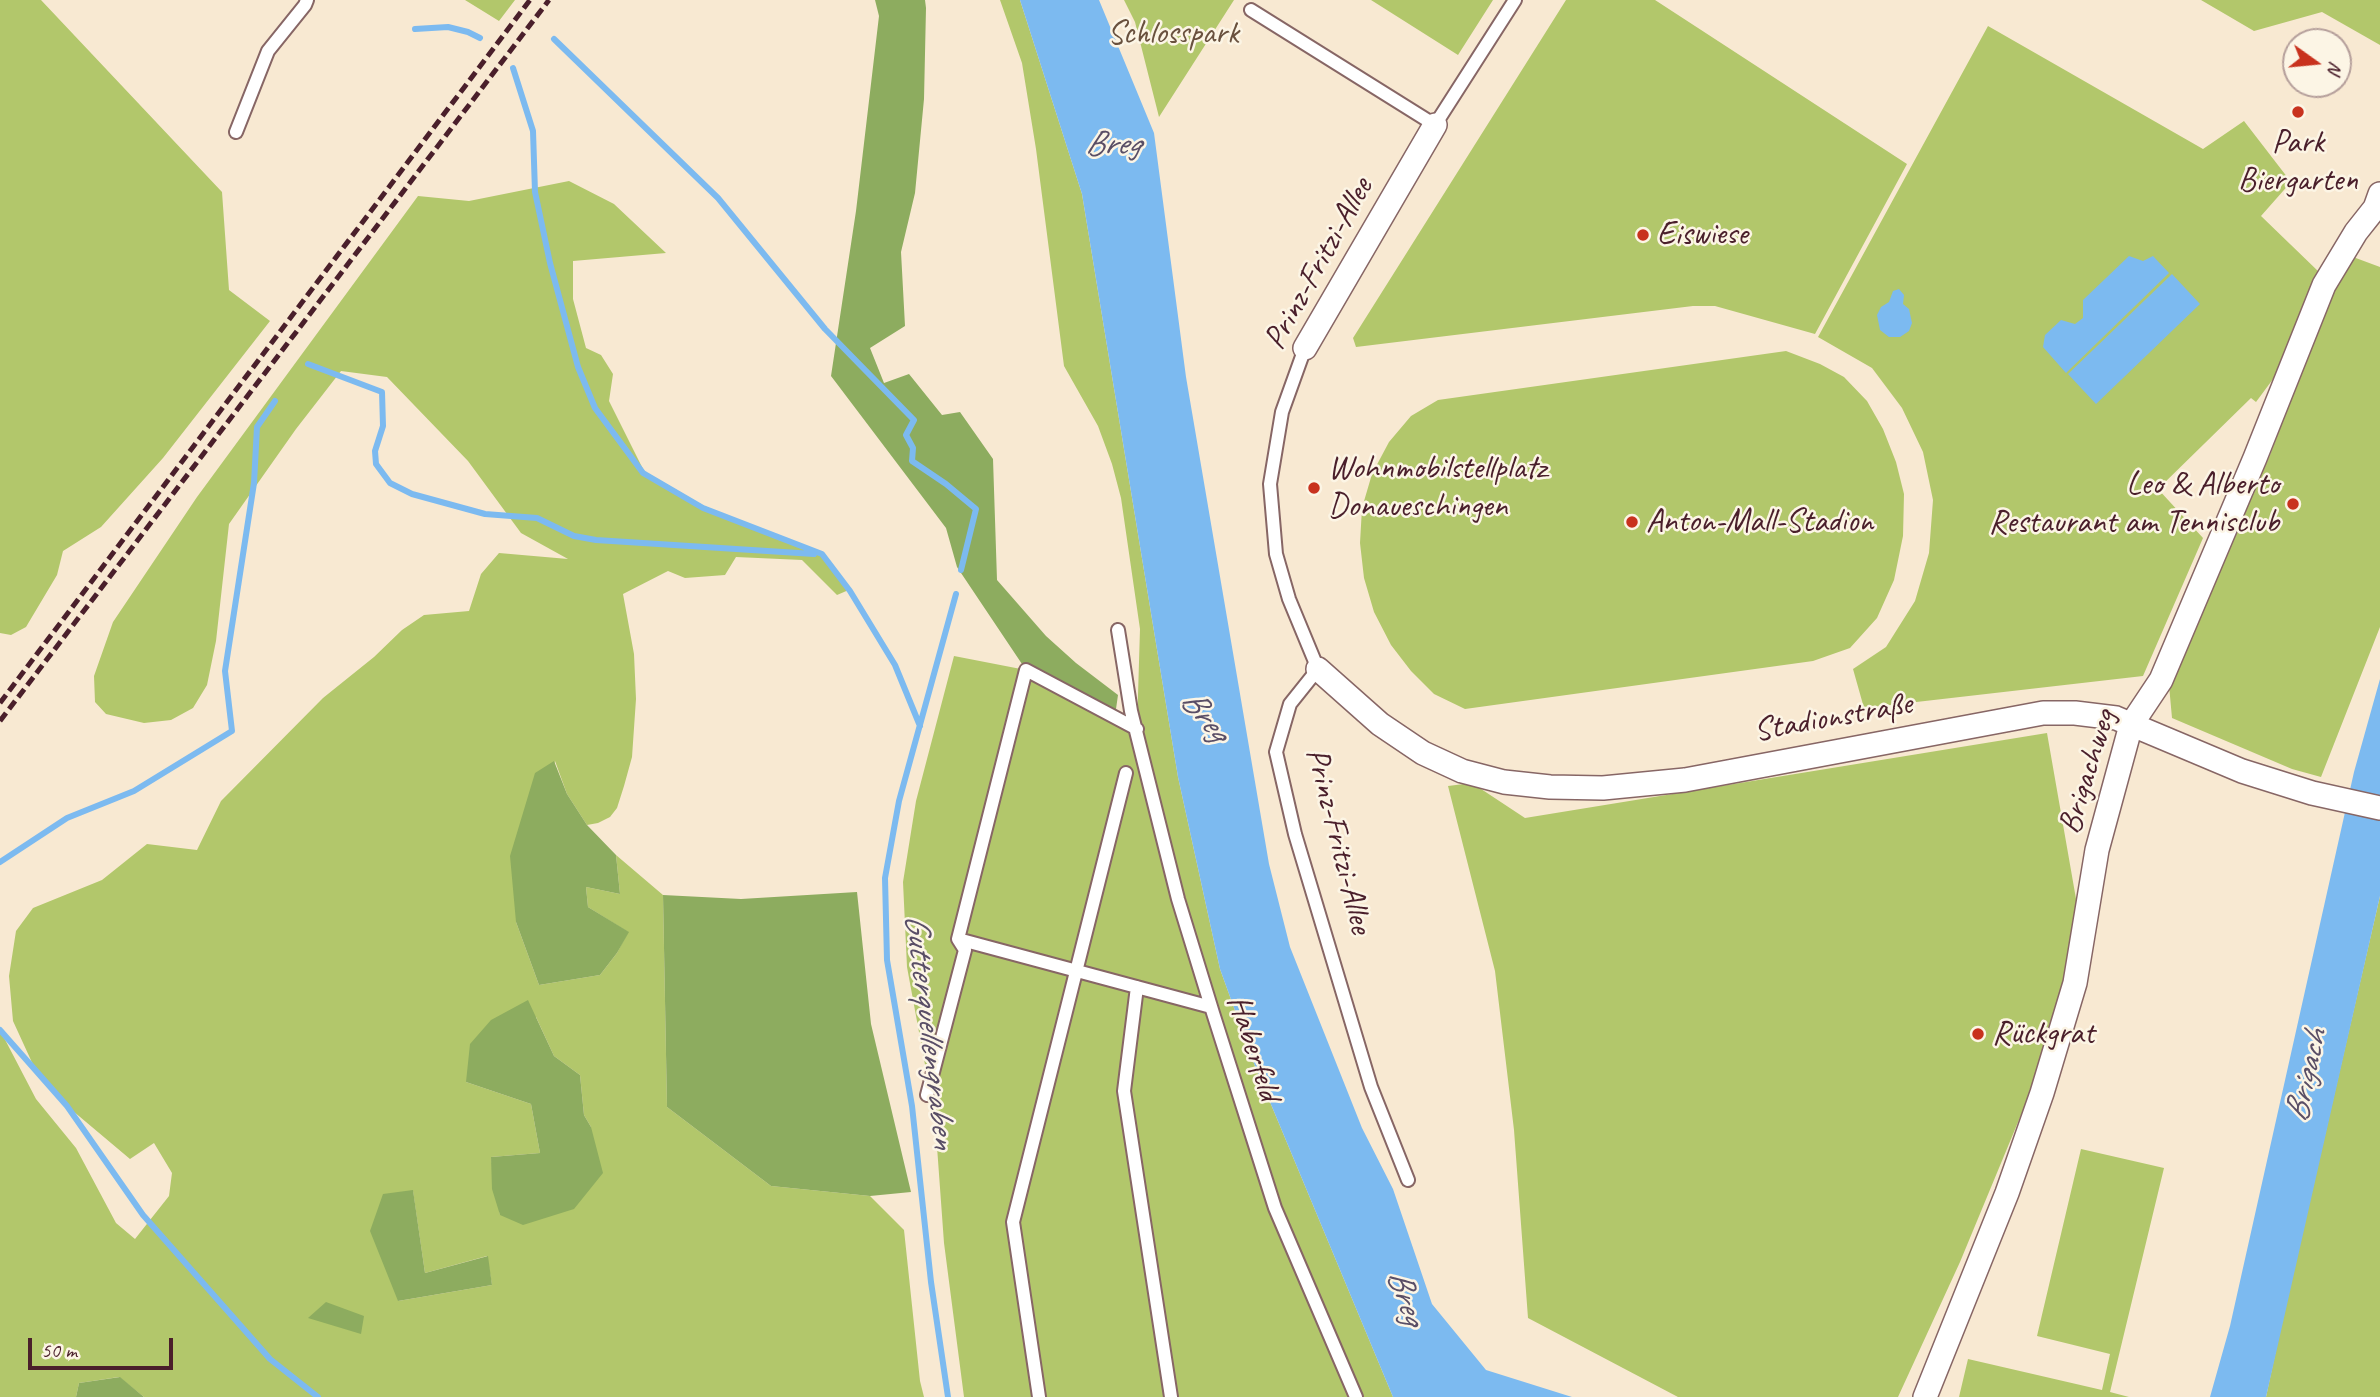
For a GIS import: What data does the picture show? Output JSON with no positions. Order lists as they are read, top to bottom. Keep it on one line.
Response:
{"streets":{"street":["Prinz-Fritzi-Allee","Stadionstraße","Brigachweg"],"lane":["Haberfeld"]},"crossings":[["Prinz-Fritzi-Allee","Stadionstraße"],["Stadionstraße","Brigachweg"]],"water":["Breg","Gutterquellengraben","Brigach"],"parks":["Schlosspark"],"places":["Park Biergarten","Eiswiese","Wohnmobilstellplatz Donaueschingen","Leo & Alberto Restaurant am Tennisclub","Anton-Mall-Stadion","Rückgrat"],"scale_bar":"50 m","north":"right"}
